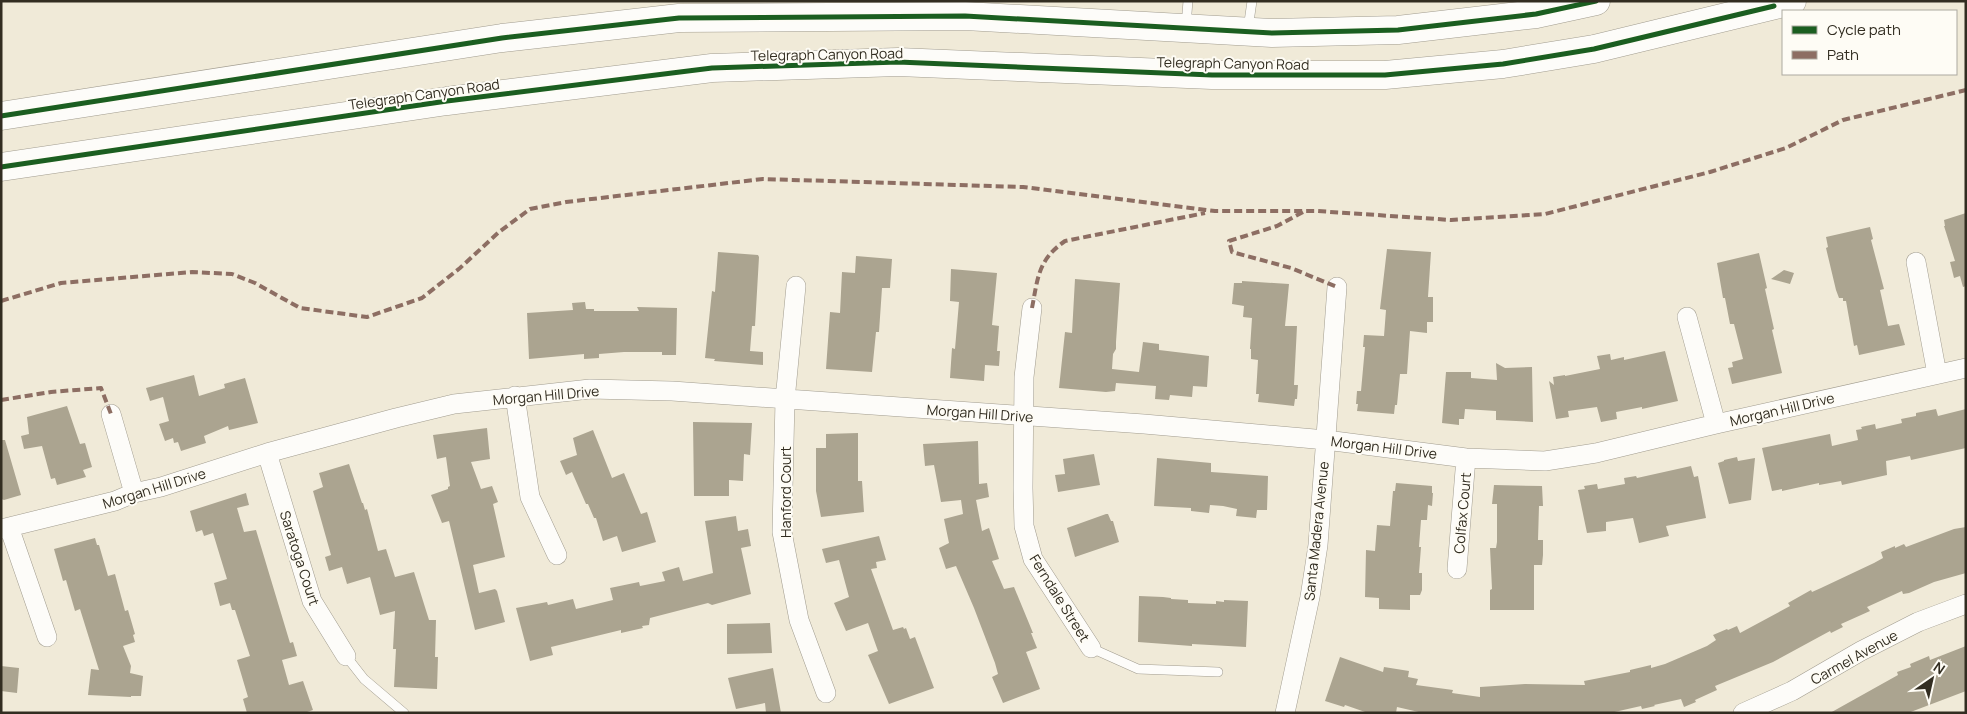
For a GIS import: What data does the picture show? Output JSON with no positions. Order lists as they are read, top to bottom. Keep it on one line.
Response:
{"streets":{"main road":["Telegraph Canyon Road"],"street":["Morgan Hill Drive","Hanford Court","Colfax Court","Santa Madera Avenue","Saratoga Court","Ferndale Street","Carmel Avenue"]},"crossings":[["Morgan Hill Drive","Hanford Court"],["Morgan Hill Drive","Colfax Court"],["Morgan Hill Drive","Santa Madera Avenue"],["Morgan Hill Drive","Saratoga Court"],["Morgan Hill Drive","Ferndale Street"]],"legend":["Cycle path","Path"],"north":"top right"}
